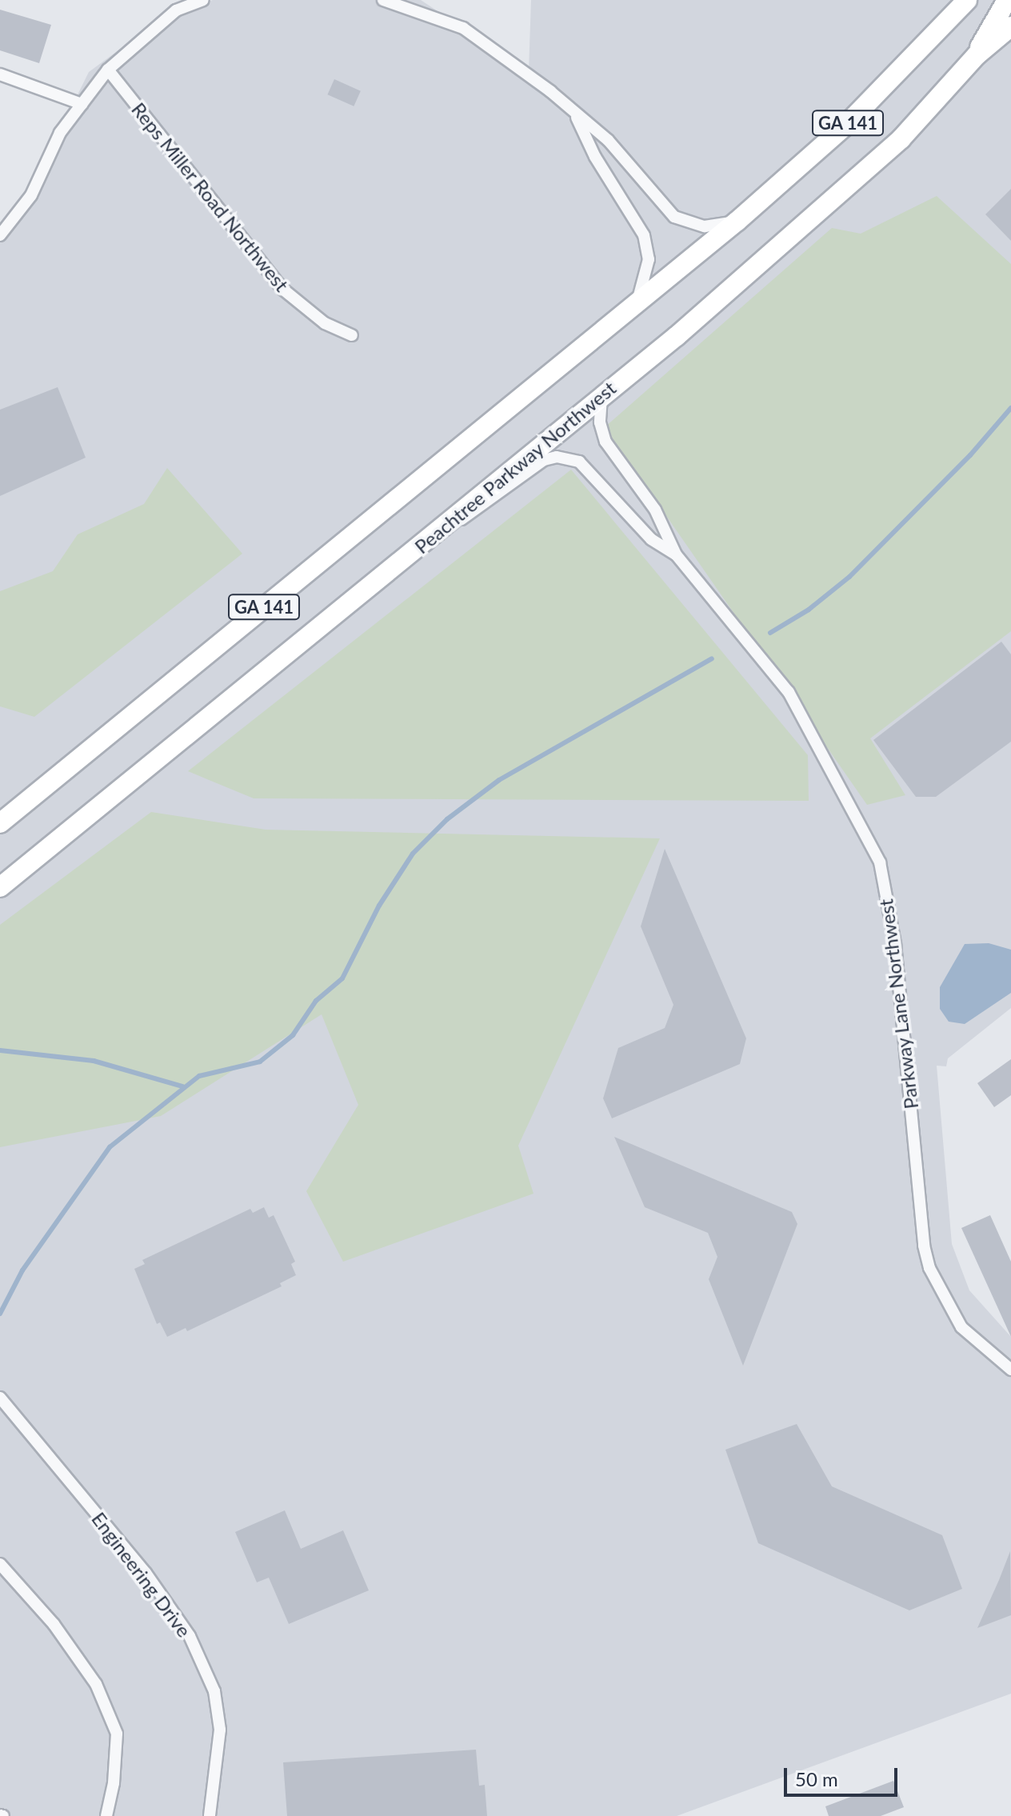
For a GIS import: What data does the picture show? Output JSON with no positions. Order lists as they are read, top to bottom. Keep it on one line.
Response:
{"streets":{"highway":["GA 141","Peachtree Parkway Northwest"],"street":["Reps Miller Road Northwest","Parkway Lane Northwest","Engineering Drive"]},"crossings":[["Peachtree Parkway Northwest","Parkway Lane Northwest"]],"scale_bar":"50 m"}
